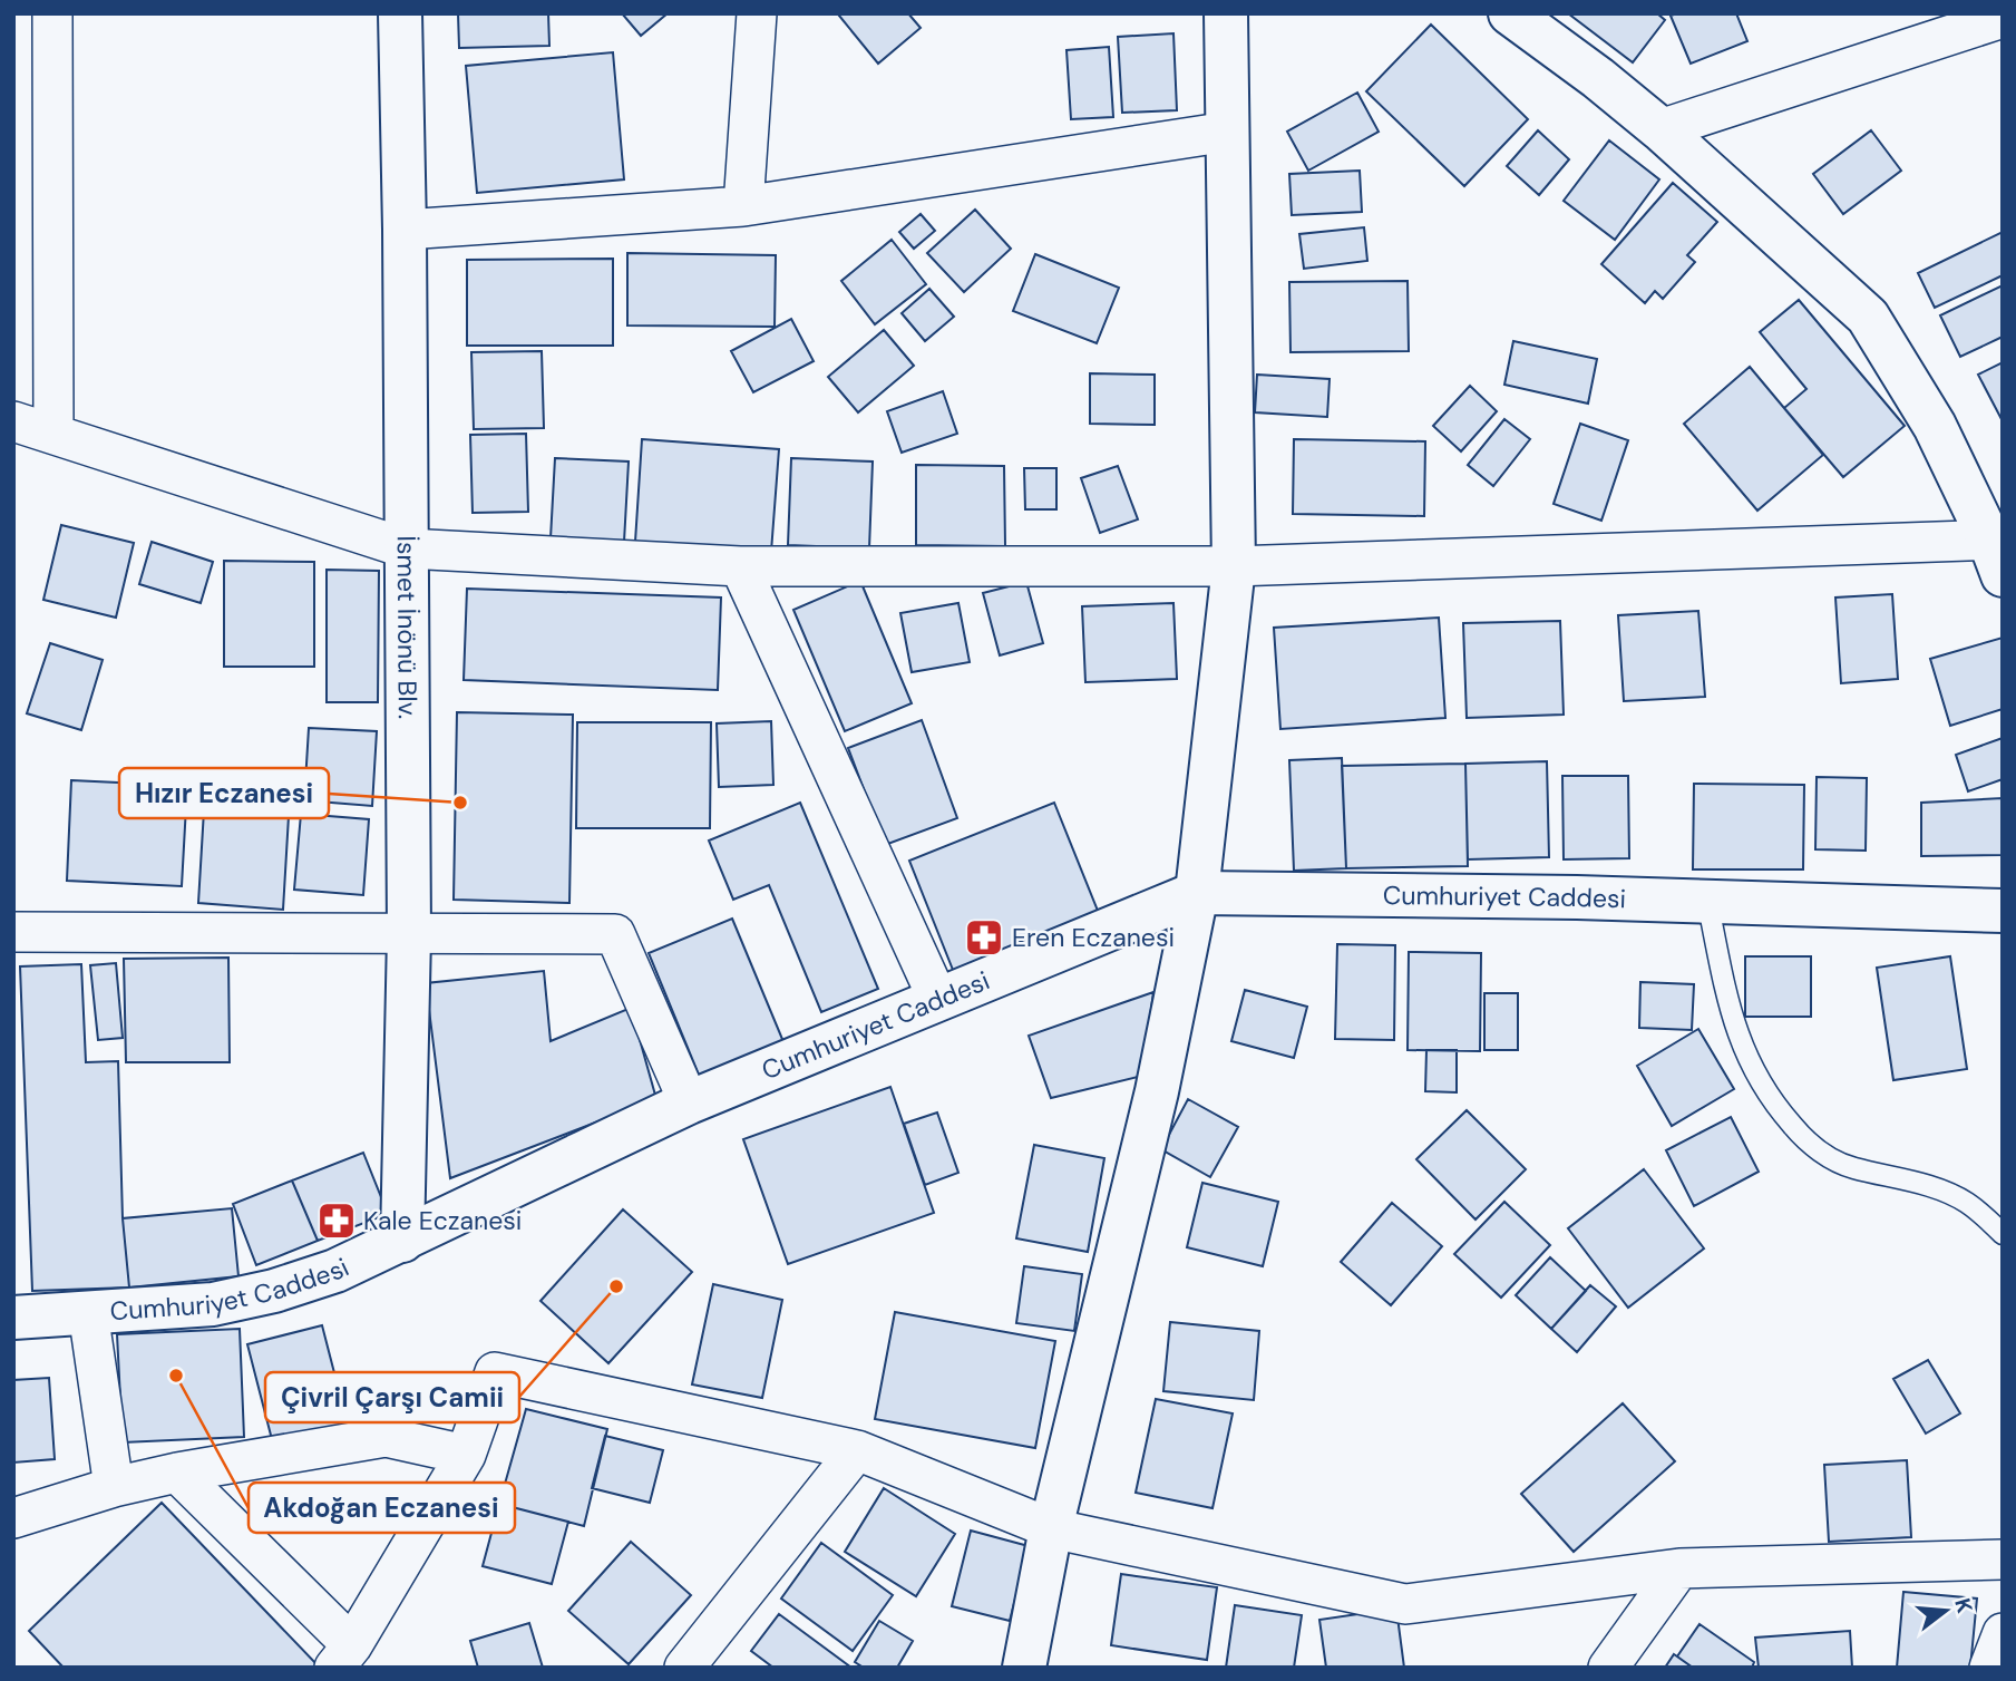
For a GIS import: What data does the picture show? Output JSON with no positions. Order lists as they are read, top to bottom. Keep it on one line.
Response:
{"streets":{"main road":["İsmet İnönü Blv.","Cumhuriyet Caddesi"]},"crossings":[["İsmet İnönü Blv.","Cumhuriyet Caddesi"]],"places":{"other":["Hızır Eczanesi","Çivril Çarşı Camii","Akdoğan Eczanesi"],"pharmacy":["Eren Eczanesi","Kale Eczanesi"]},"north":"right"}
